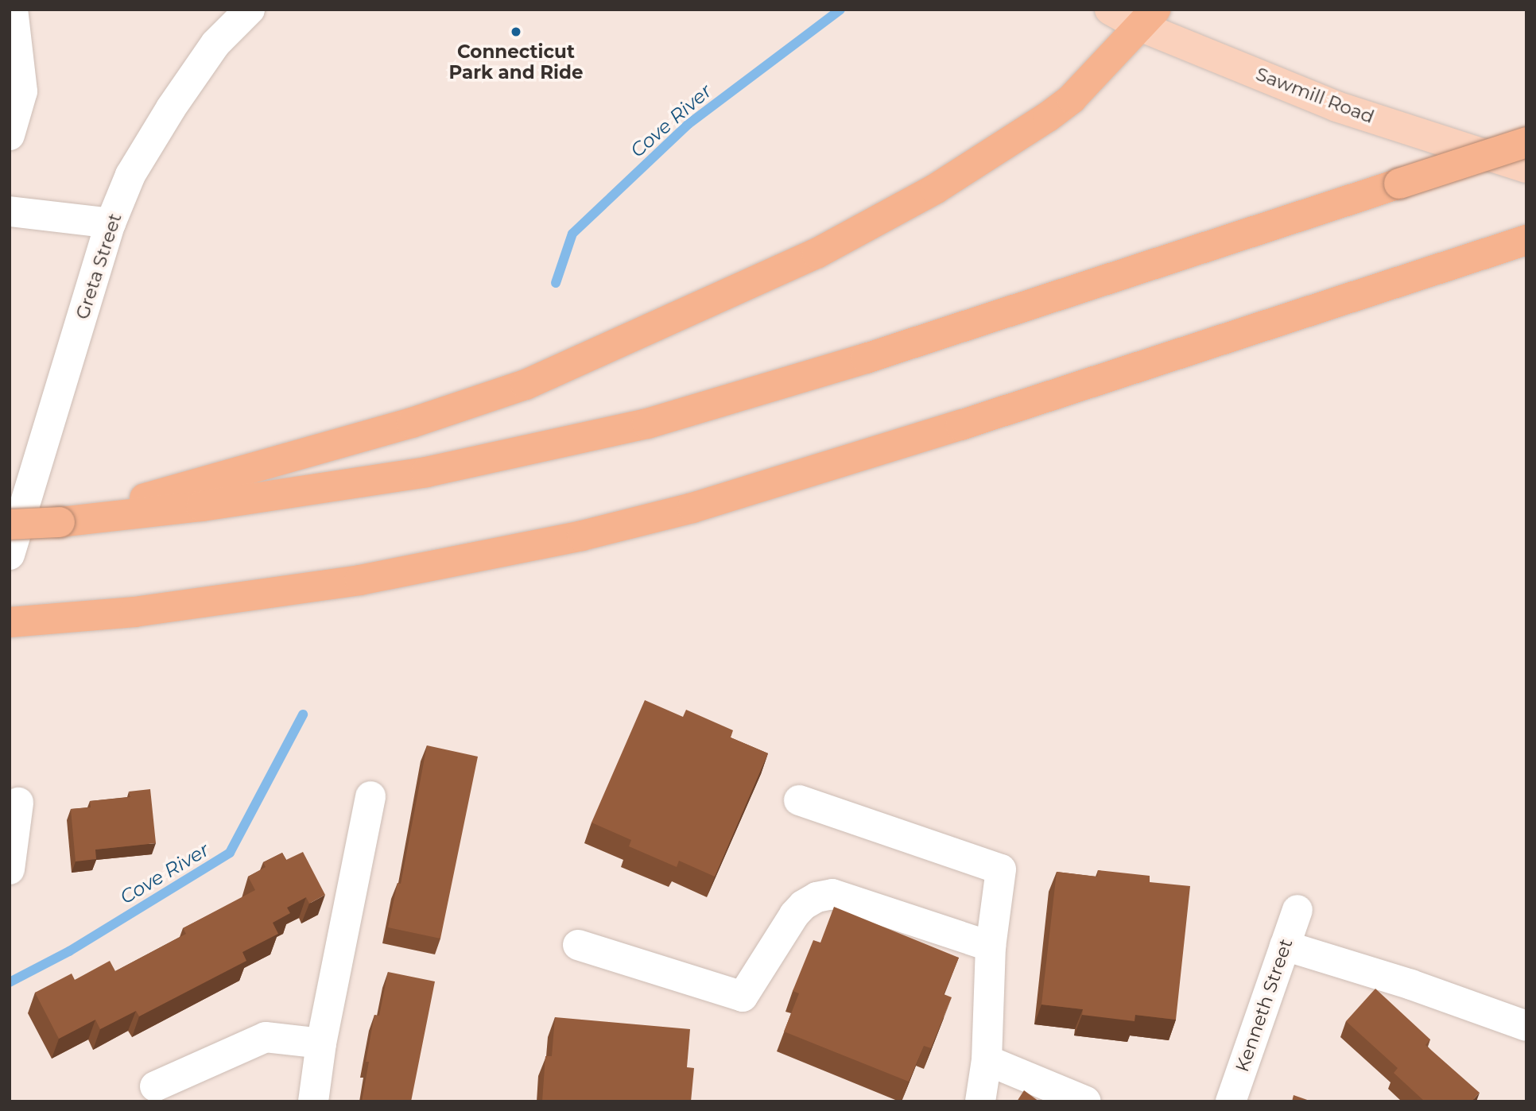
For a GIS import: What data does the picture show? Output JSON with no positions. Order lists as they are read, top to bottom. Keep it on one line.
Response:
{"streets":{"main road":["Sawmill Road"],"street":["Greta Street","Kenneth Street"]},"water":["Cove River"],"places":["Connecticut Park and Ride"]}
